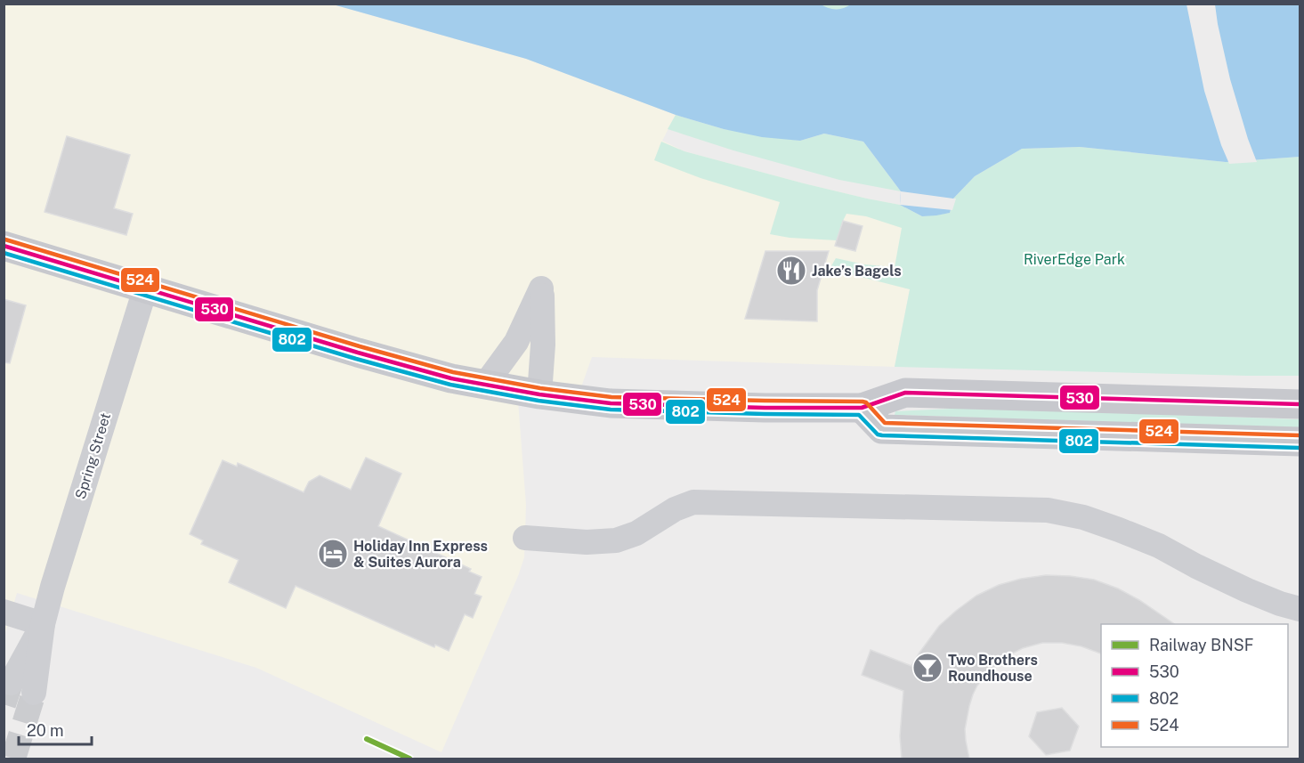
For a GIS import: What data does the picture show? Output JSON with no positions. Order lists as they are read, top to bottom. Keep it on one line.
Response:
{"streets":{"street":["Spring Street"]},"parks":["RiverEdge Park"],"places":{"restaurant":["Jake’s Bagels"],"hotel":["Holiday Inn Express & Suites Aurora"],"bar":["Two Brothers Roundhouse"]},"lines":["transit line 524","transit line 530","transit line 802","rail line BNSF"],"legend":["Railway BNSF","530","802","524"],"scale_bar":"20 m"}
